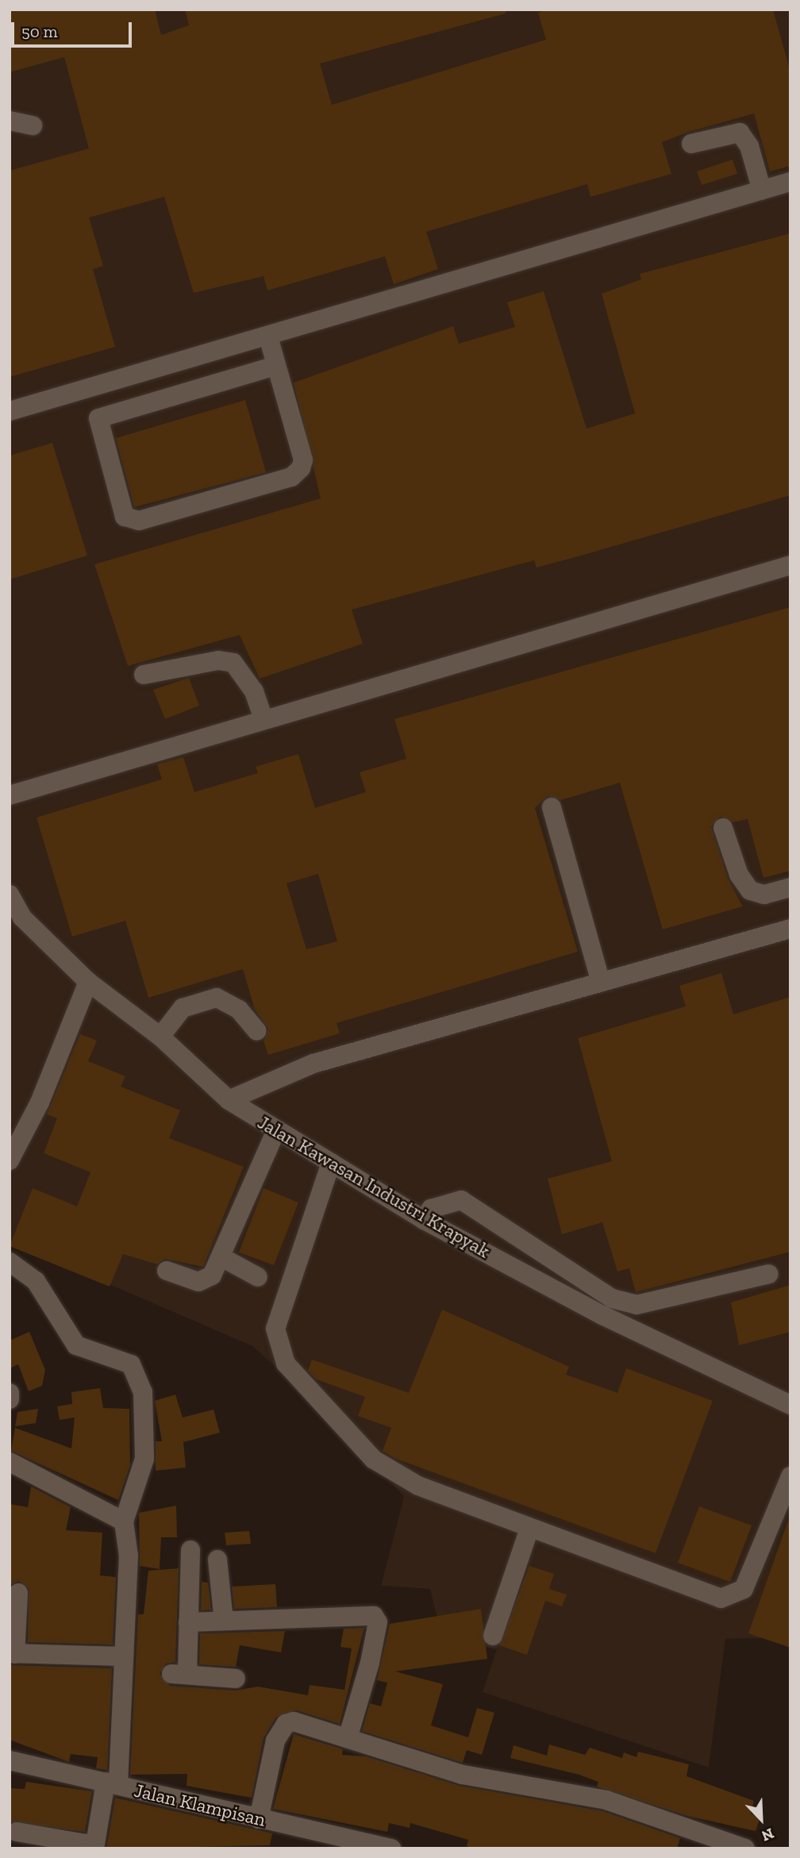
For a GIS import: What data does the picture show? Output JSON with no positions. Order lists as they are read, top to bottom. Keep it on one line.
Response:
{"streets":{"street":["Jalan Kawasan Industri Krapyak","Jalan Klampisan"]},"scale_bar":"50 m","north":"bottom right"}
